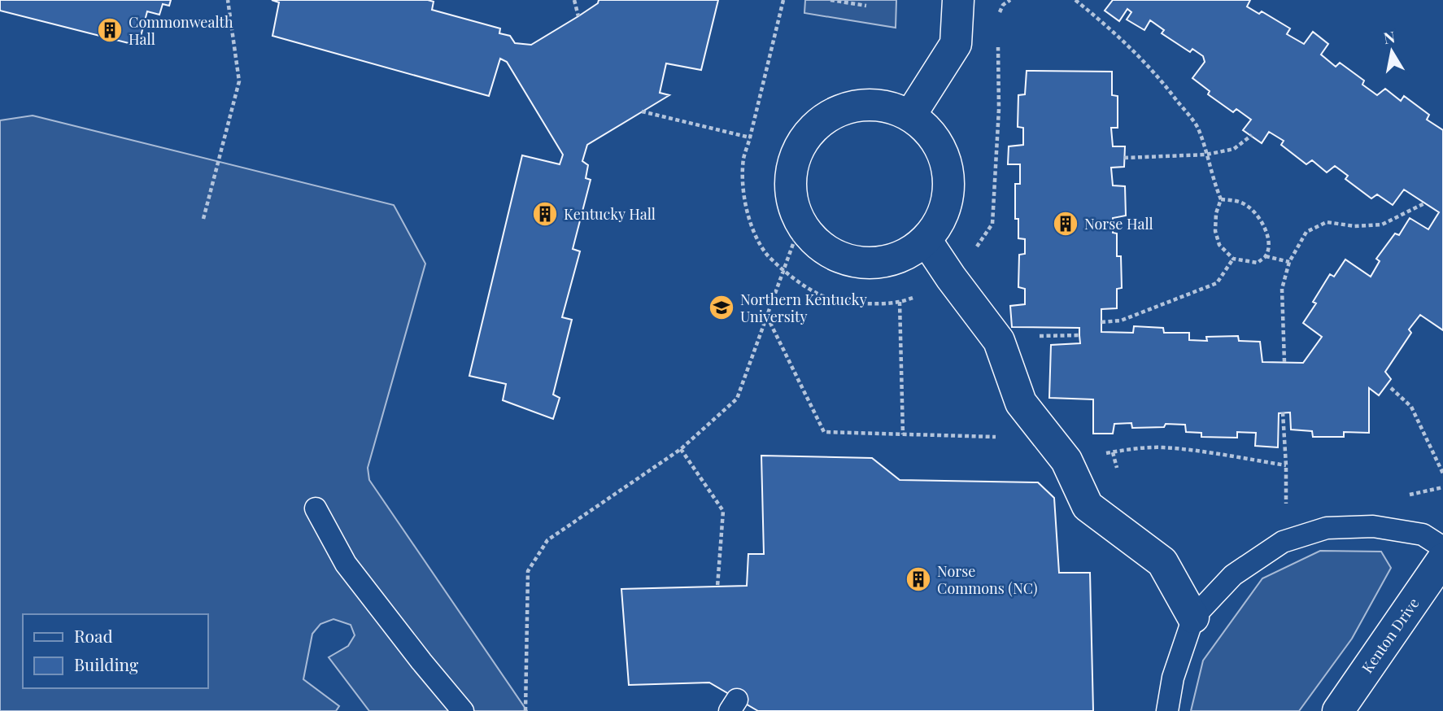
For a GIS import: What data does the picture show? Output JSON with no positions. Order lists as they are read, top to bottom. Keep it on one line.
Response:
{"streets":{"street":["Kenton Drive"]},"places":{"building":["Commonwealth Hall","Kentucky Hall","Norse Hall","Norse Commons (NC)"],"school or university":["Northern Kentucky University"]},"legend":["Road","Building"],"north":"top"}
